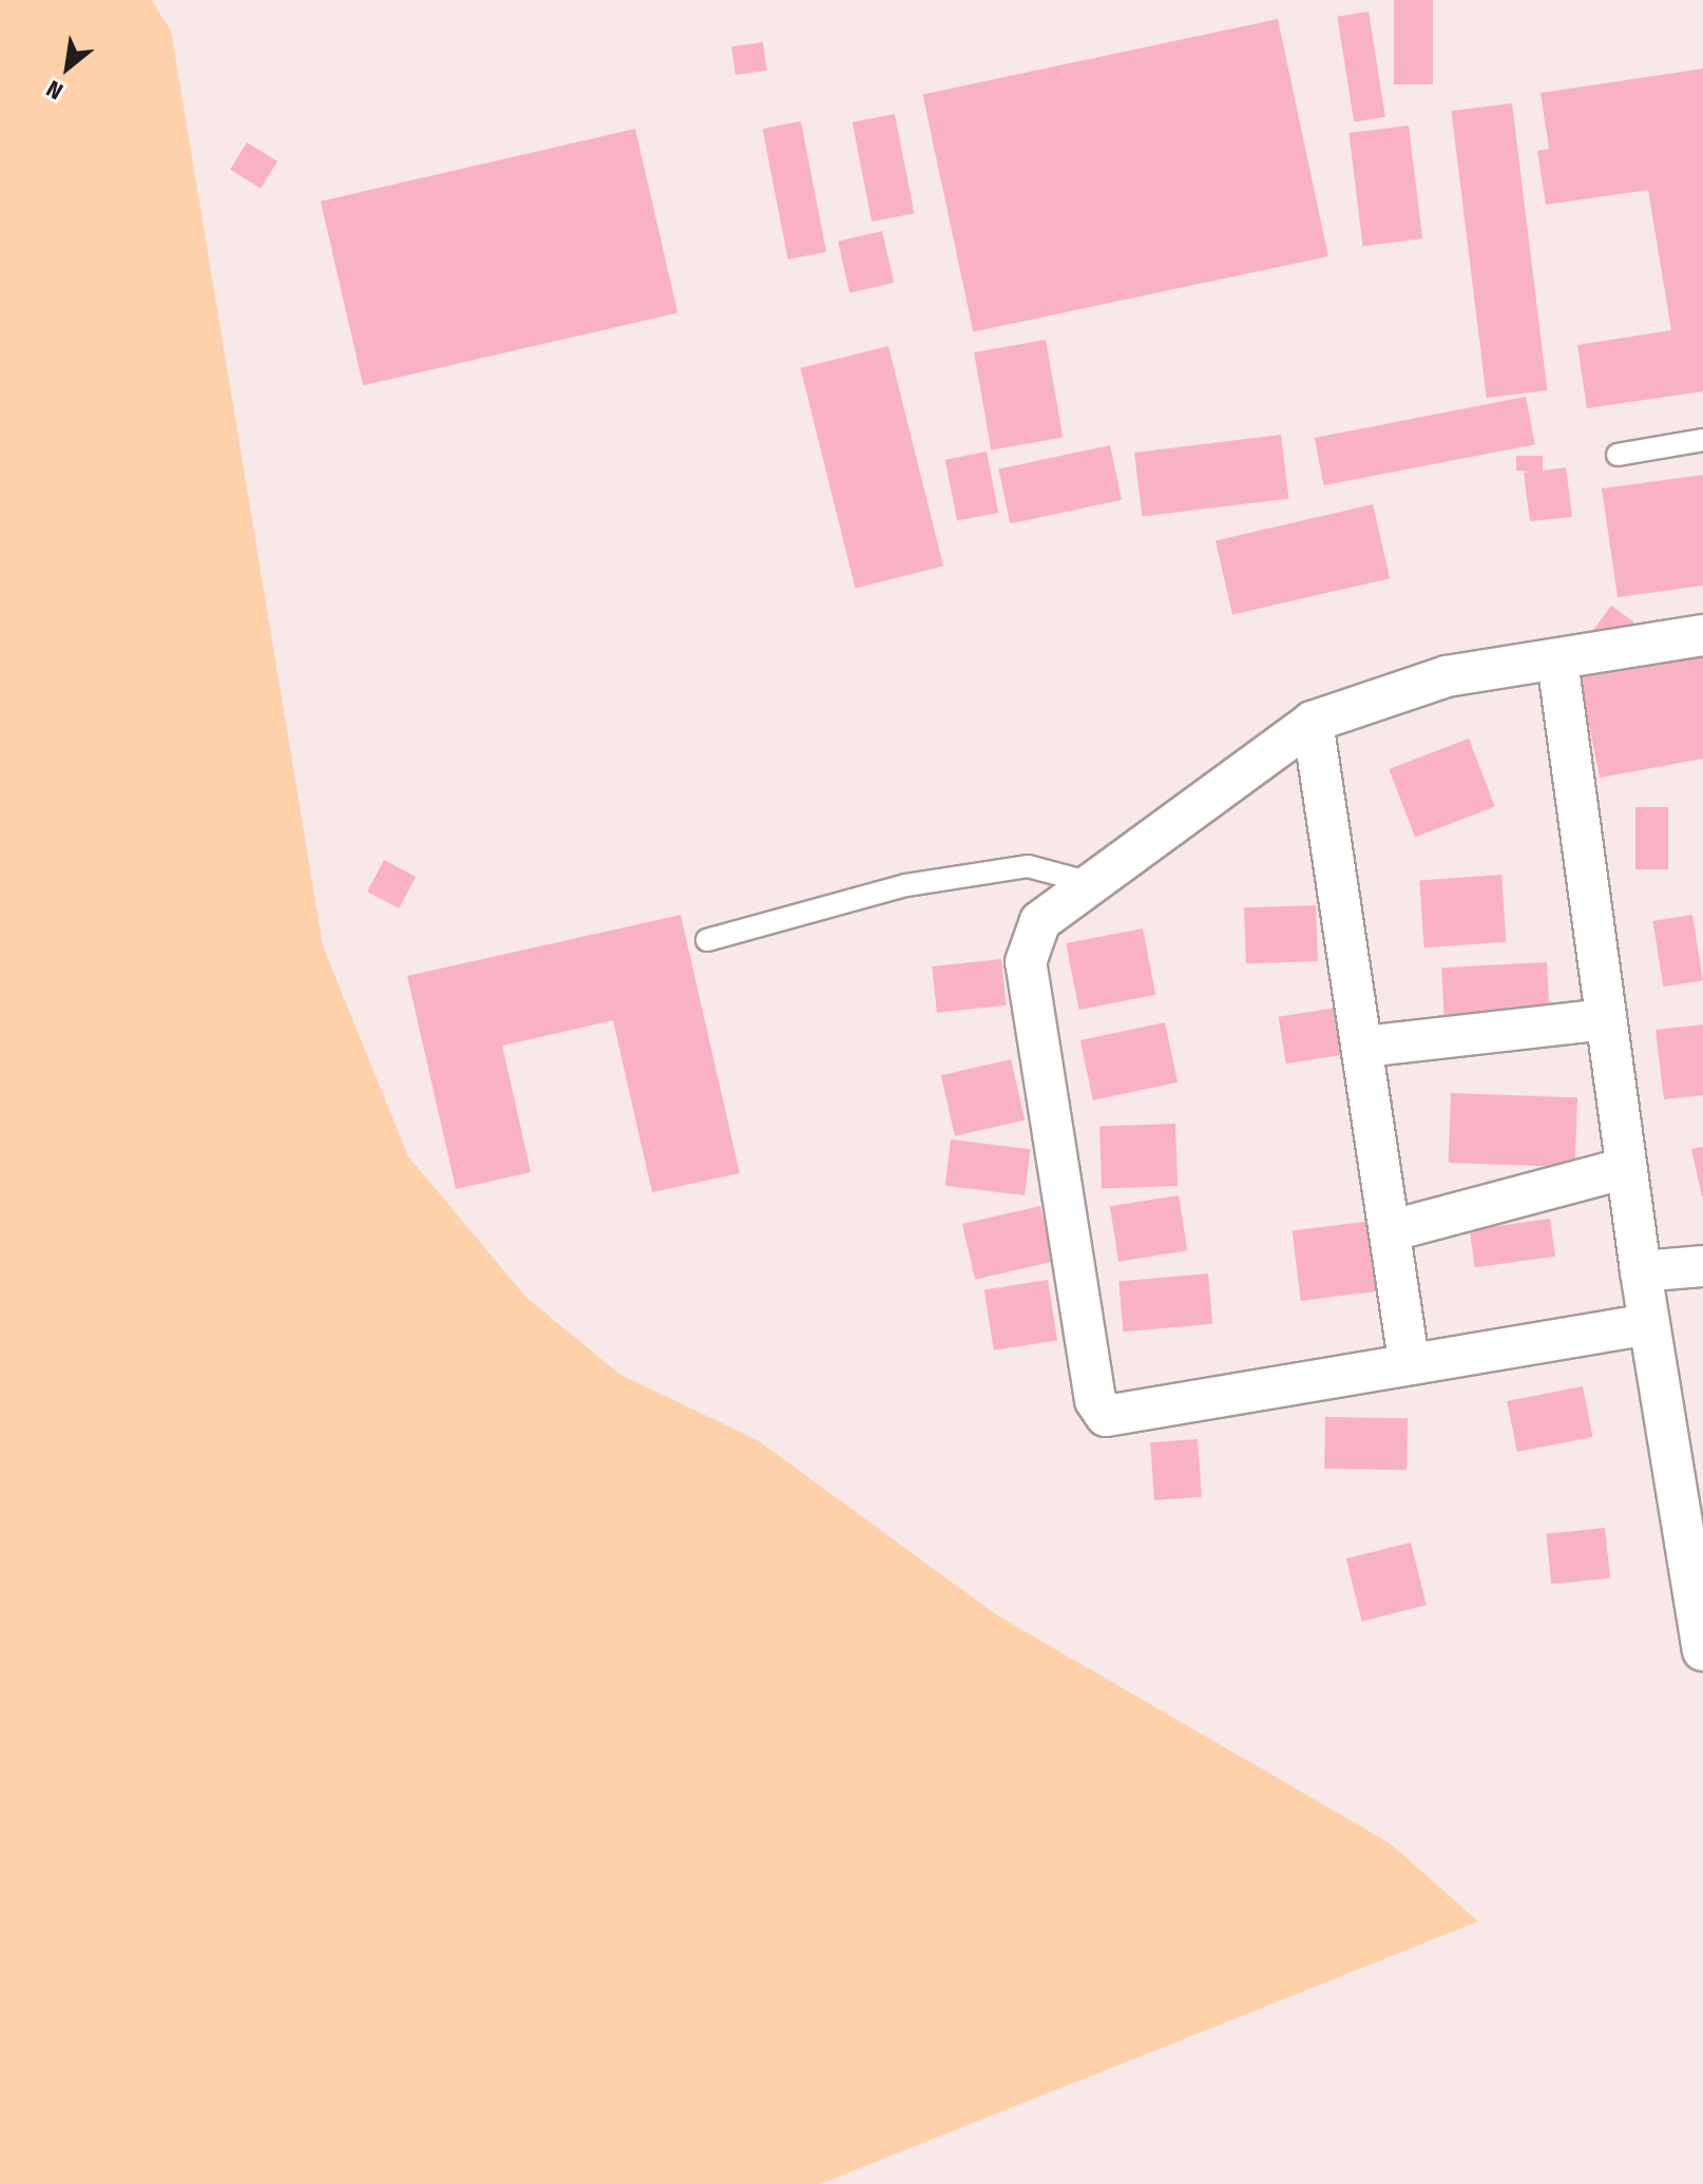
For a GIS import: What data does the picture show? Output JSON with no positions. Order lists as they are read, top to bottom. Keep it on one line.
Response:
{"north":"bottom left"}
